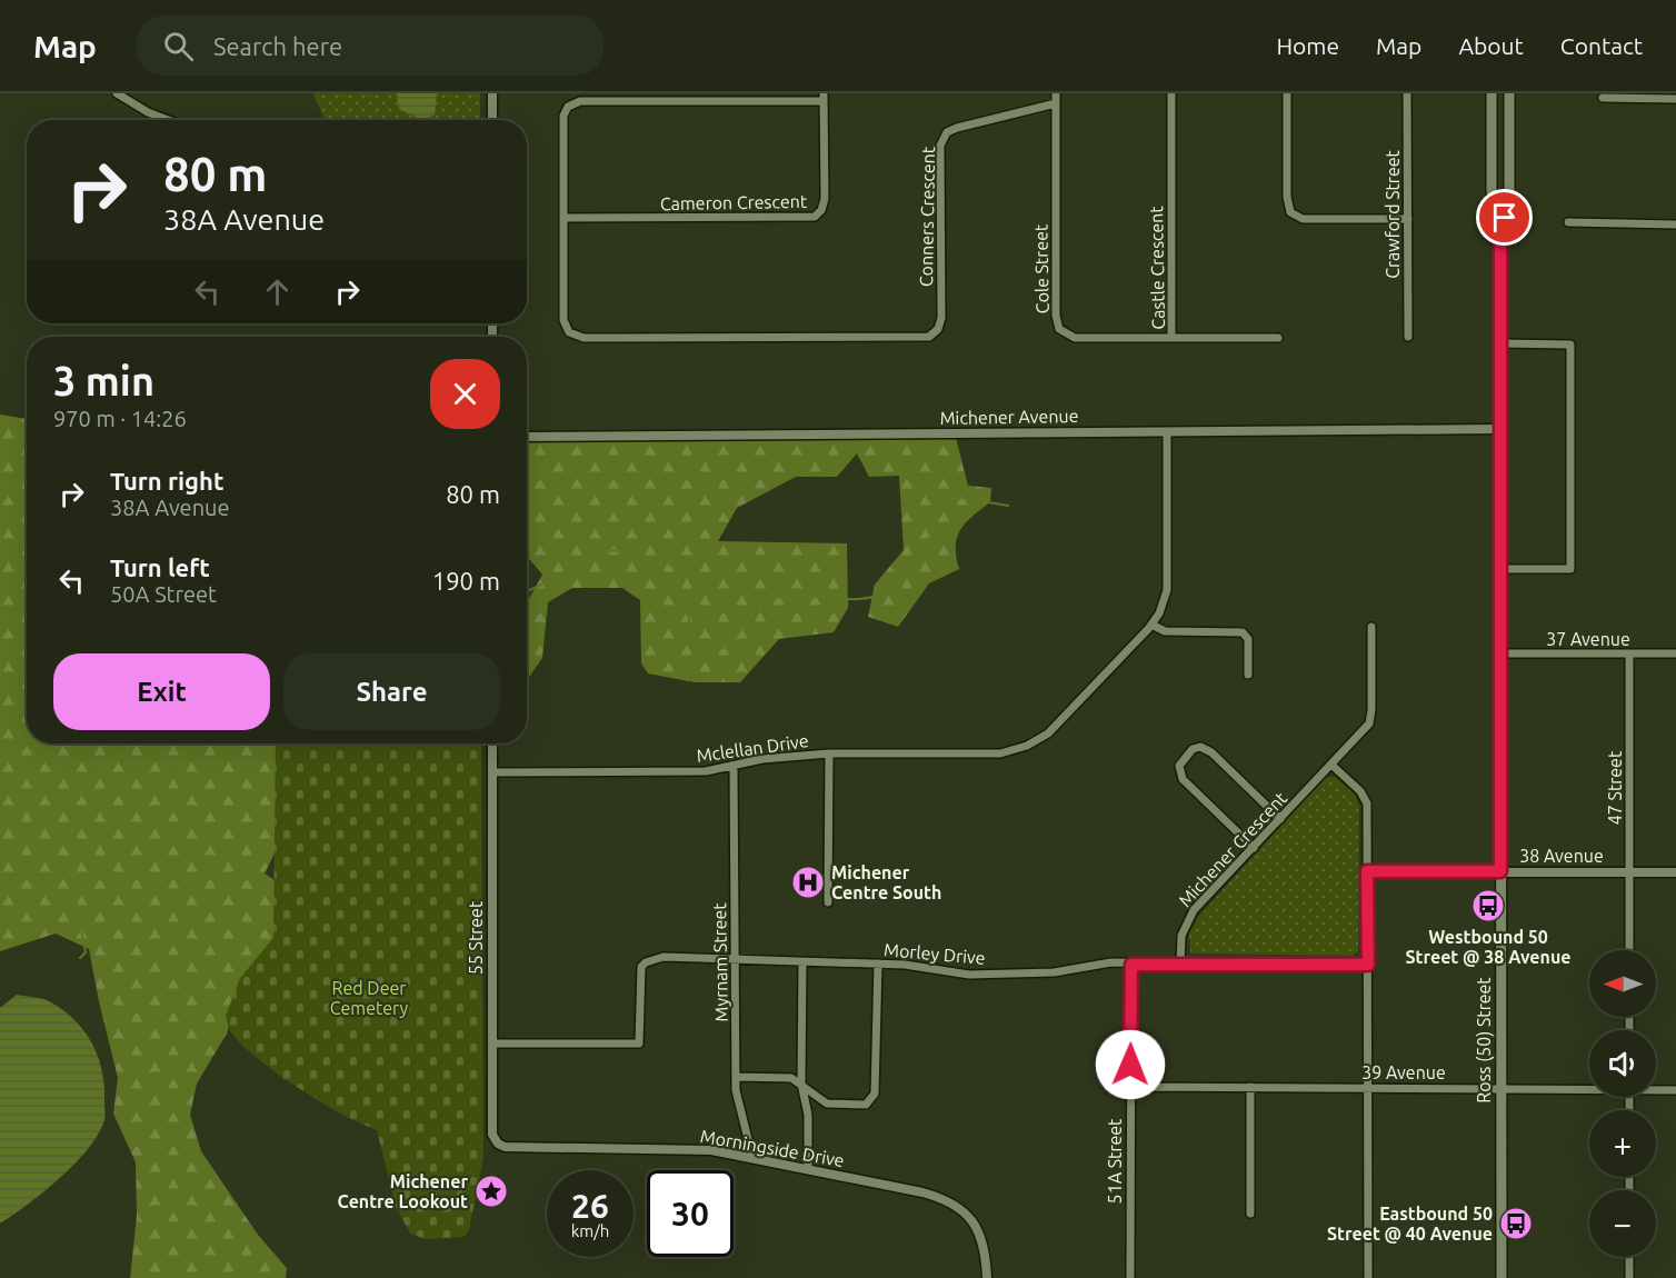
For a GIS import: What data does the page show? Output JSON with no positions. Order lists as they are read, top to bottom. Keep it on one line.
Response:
{"streets":{"main road":["Ross (50) Street"],"street":["Cameron Crescent","Crawford Street","Conners Crescent","Castle Crescent","Cole Street","Michener Avenue","37 Avenue","Mclellan Drive","47 Street","Michener Crescent","38 Avenue","55 Street","Morley Drive","Myrnam Street","39 Avenue","Morningside Drive","51A Street"]},"crossings":[["Cameron Crescent","Conners Crescent"],["Conners Crescent","Cole Street"],["Castle Crescent","Cole Street"],["Michener Avenue","Ross (50) Street"],["37 Avenue","47 Street"],["37 Avenue","Ross (50) Street"],["Mclellan Drive","55 Street"],["Mclellan Drive","Myrnam Street"],["47 Street","38 Avenue"],["Michener Crescent","Morley Drive"],["38 Avenue","Ross (50) Street"],["55 Street","Morley Drive"],["55 Street","Morningside Drive"],["Morley Drive","Myrnam Street"],["Morley Drive","51A Street"],["Myrnam Street","Morningside Drive"],["Ross (50) Street","39 Avenue"],["39 Avenue","51A Street"]],"parks":["Red Deer Cemetery"],"places":{"hospital":["Michener Centre South"],"bus stop":["Westbound 50 Street @ 38 Avenue","Eastbound 50 Street @ 40 Avenue"],"place":["Michener Centre Lookout"]},"north":"left","page":{"header":"Map","search":"Search here","nav":["Home","Map","About","Contact"],"turn":["80 m","38A Avenue"],"heading":["3 min","970 m · 14:26"],"list":[{"name":"Turn right","note":"38A Avenue","value":"80 m"},{"name":"Turn left","note":"50A Street","value":"190 m"}],"buttons":["Exit","Share"],"map_buttons":["+","−"],"speed":"26 km/h","limit":"30"}}
